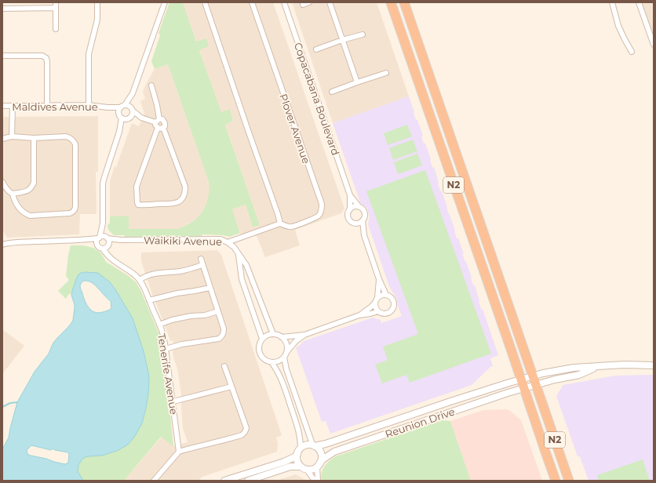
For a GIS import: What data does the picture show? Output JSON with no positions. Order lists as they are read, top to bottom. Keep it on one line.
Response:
{"streets":{"highway":["N2"],"street":["Copacabana Boulevard","Maldives Avenue","Plover Avenue","Waikiki Avenue","Tenerife Avenue","Reunion Drive"]},"crossings":[["Plover Avenue","Waikiki Avenue"],["N2","Reunion Drive"],["Waikiki Avenue","Tenerife Avenue"]]}
